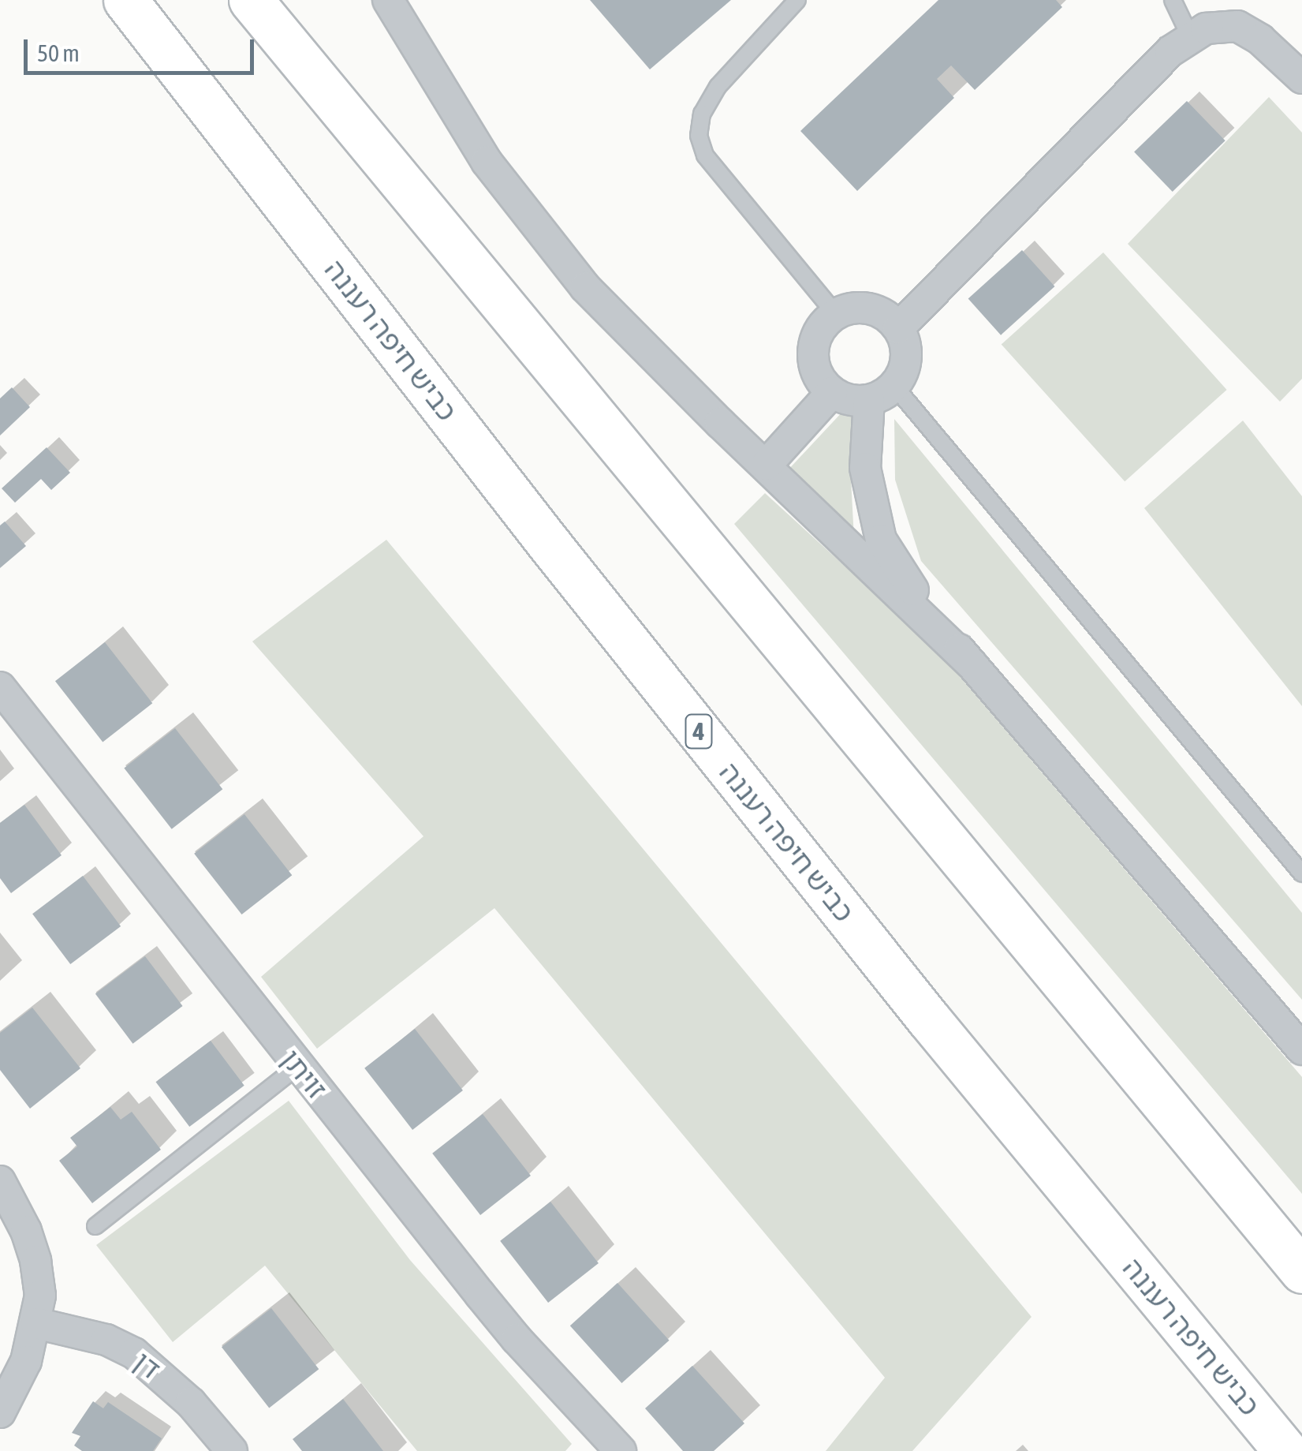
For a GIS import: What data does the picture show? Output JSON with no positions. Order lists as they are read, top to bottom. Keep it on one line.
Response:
{"streets":{"highway":["כביש חיפה רעננה","4"],"street":["זויתן","דן"]},"scale_bar":"50 m"}
